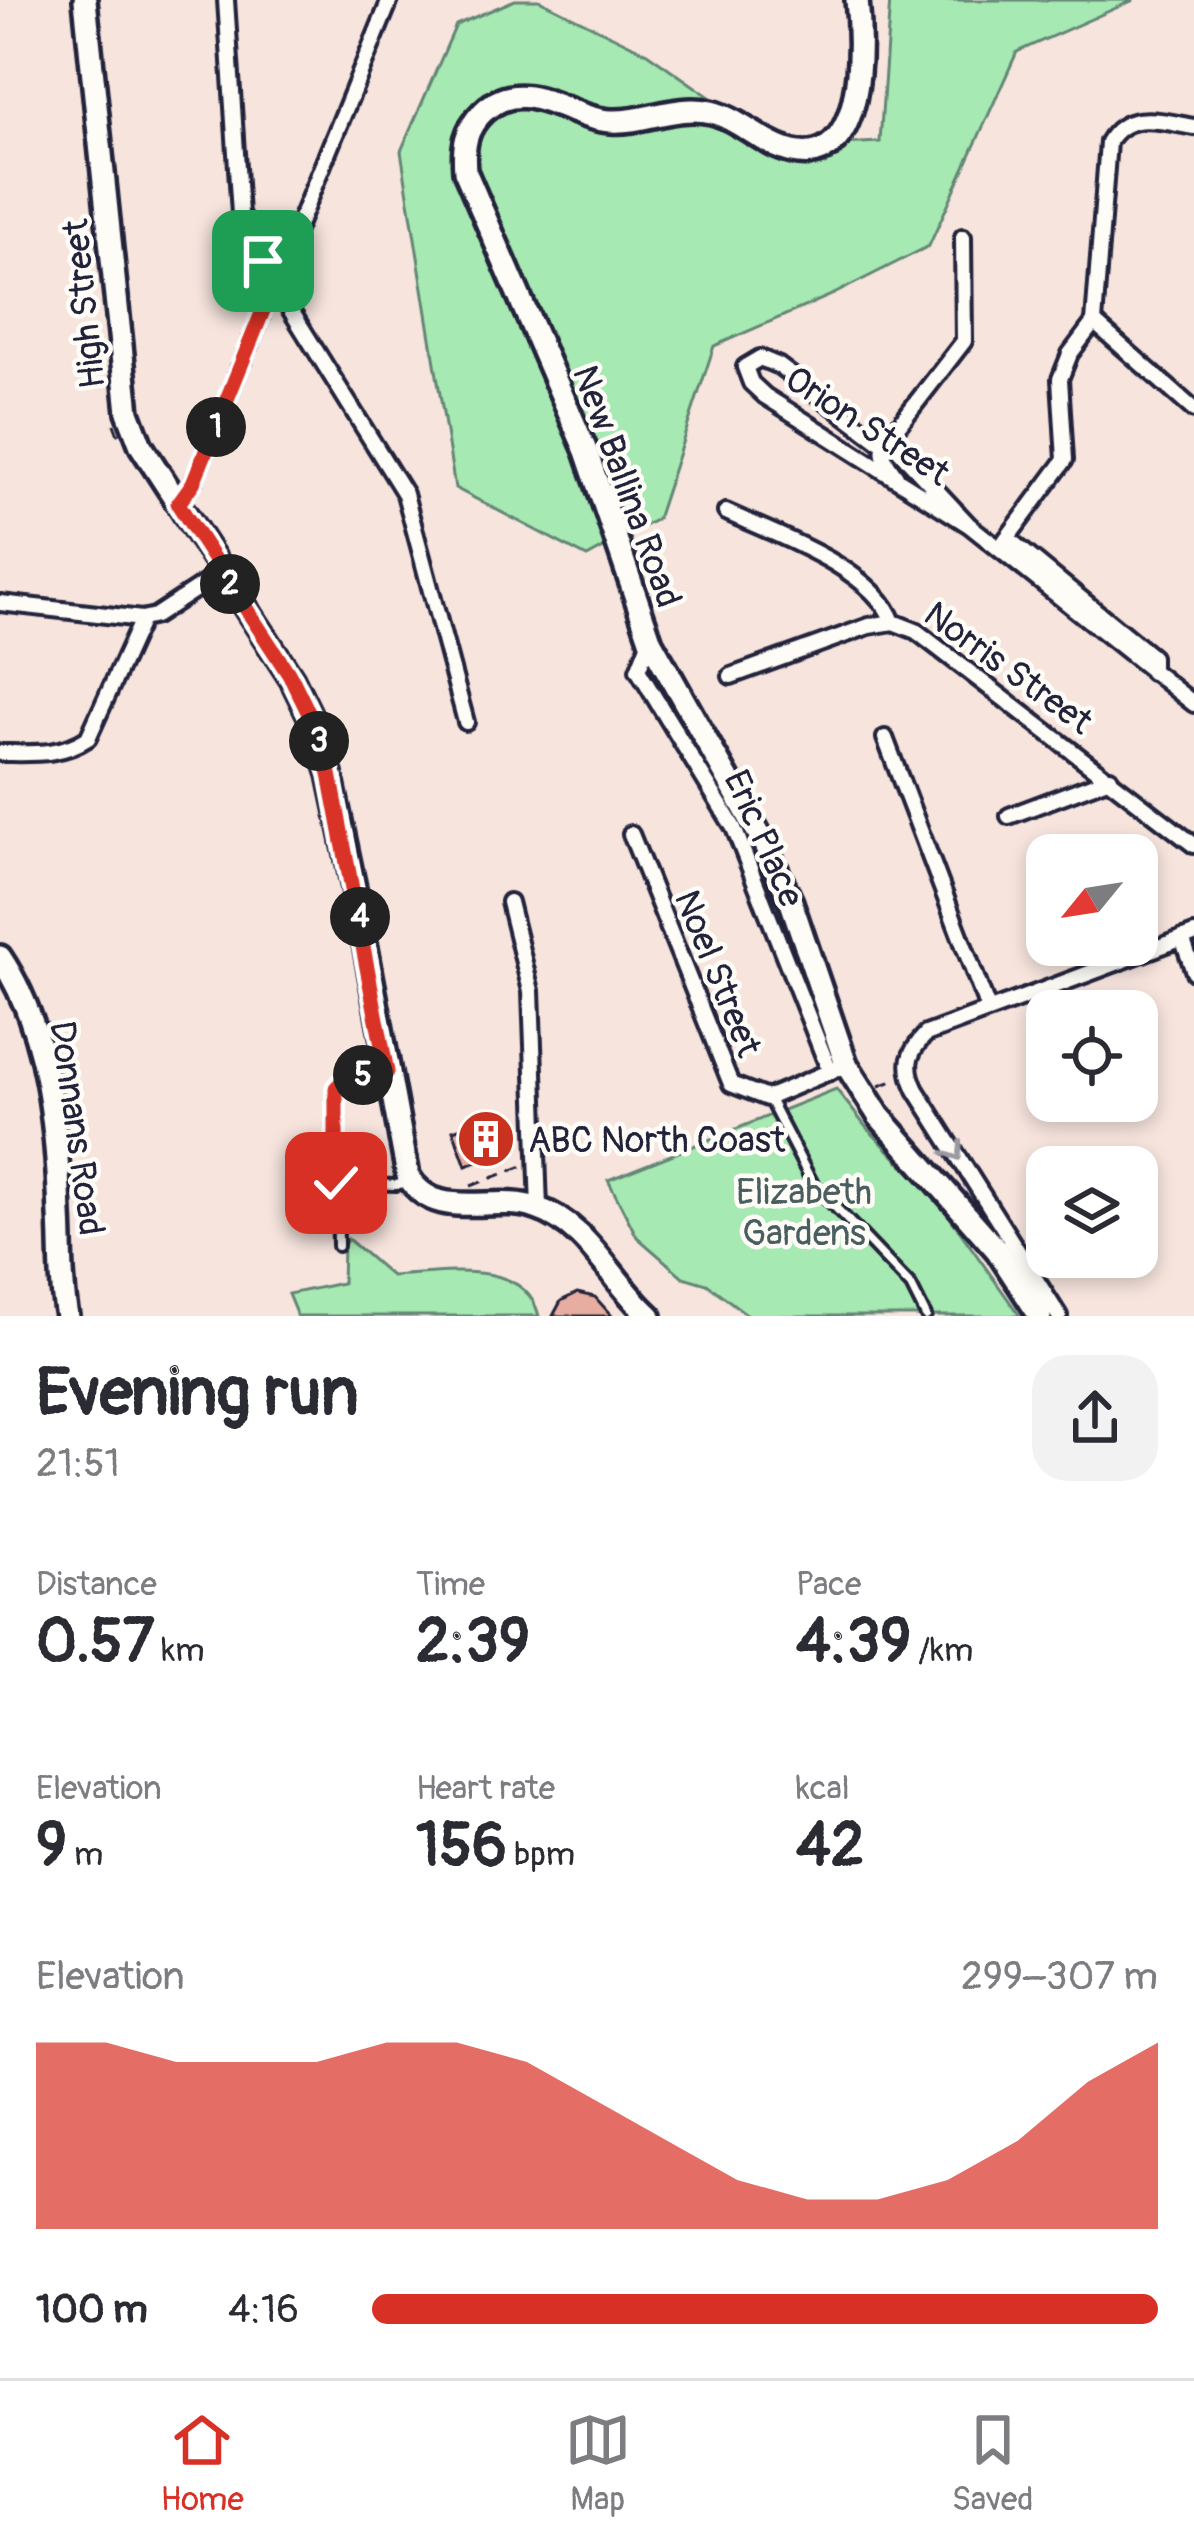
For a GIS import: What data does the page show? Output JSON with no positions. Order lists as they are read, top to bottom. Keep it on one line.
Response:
{"streets":{"street":["High Street","Orion Street","New Ballina Road","Norris Street","Noel Street","Donnans Road"]},"crossings":[["New Ballina Road","Noel Street"]],"parks":["Elizabeth Gardens"],"places":{"building":["ABC North Coast"]},"north":"bottom left","page":{"pins":["1","2","3","4","5"],"heading":["Evening run","21:51"],"stats":[["Distance","0.57 km"],["Time","2:39"],["Pace","4:39 /km"],["Elevation","9 m"],["Heart rate","156 bpm"],["kcal","42"]],"chart":["Elevation","299–307 m"],"list":[{"name":"100 m","note":"4:16"}],"tabs":["Home","Map","Saved"]}}
